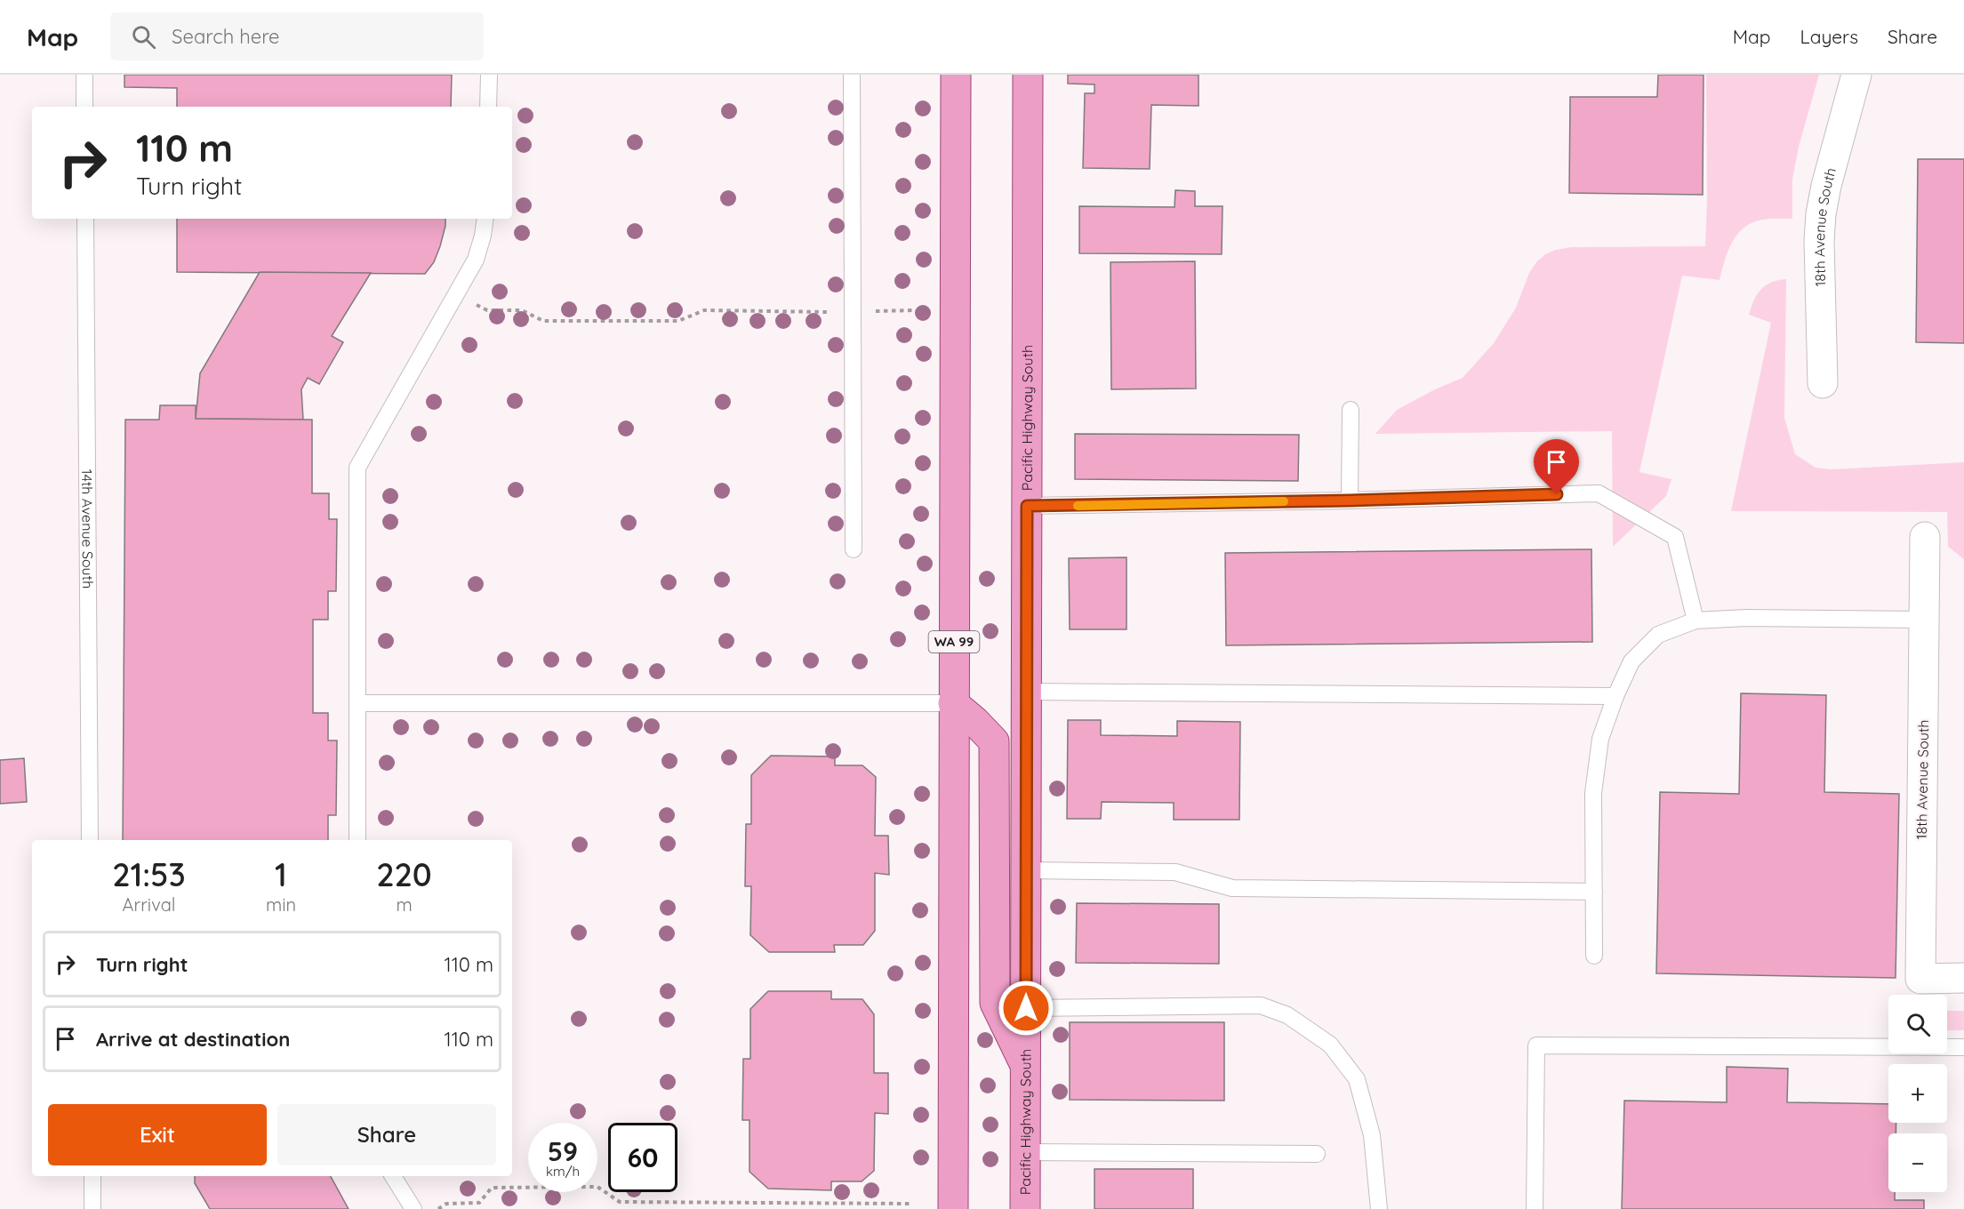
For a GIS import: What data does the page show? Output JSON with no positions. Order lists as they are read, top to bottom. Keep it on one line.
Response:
{"streets":{"main road":["Pacific Highway South","WA 99"],"street":["18th Avenue South"],"lane":["14th Avenue South"]},"page":{"header":"Map","search":"Search here","nav":["Map","Layers","Share"],"turn":["110 m","Turn right"],"eta":["21:53","Arrival","1","min","220","m"],"list":[{"name":"Turn right","value":"110 m"},{"name":"Arrive at destination","value":"110 m"}],"map_buttons":["+","−"],"buttons":["Exit","Share"],"speed":"59 km/h","limit":"60"}}
